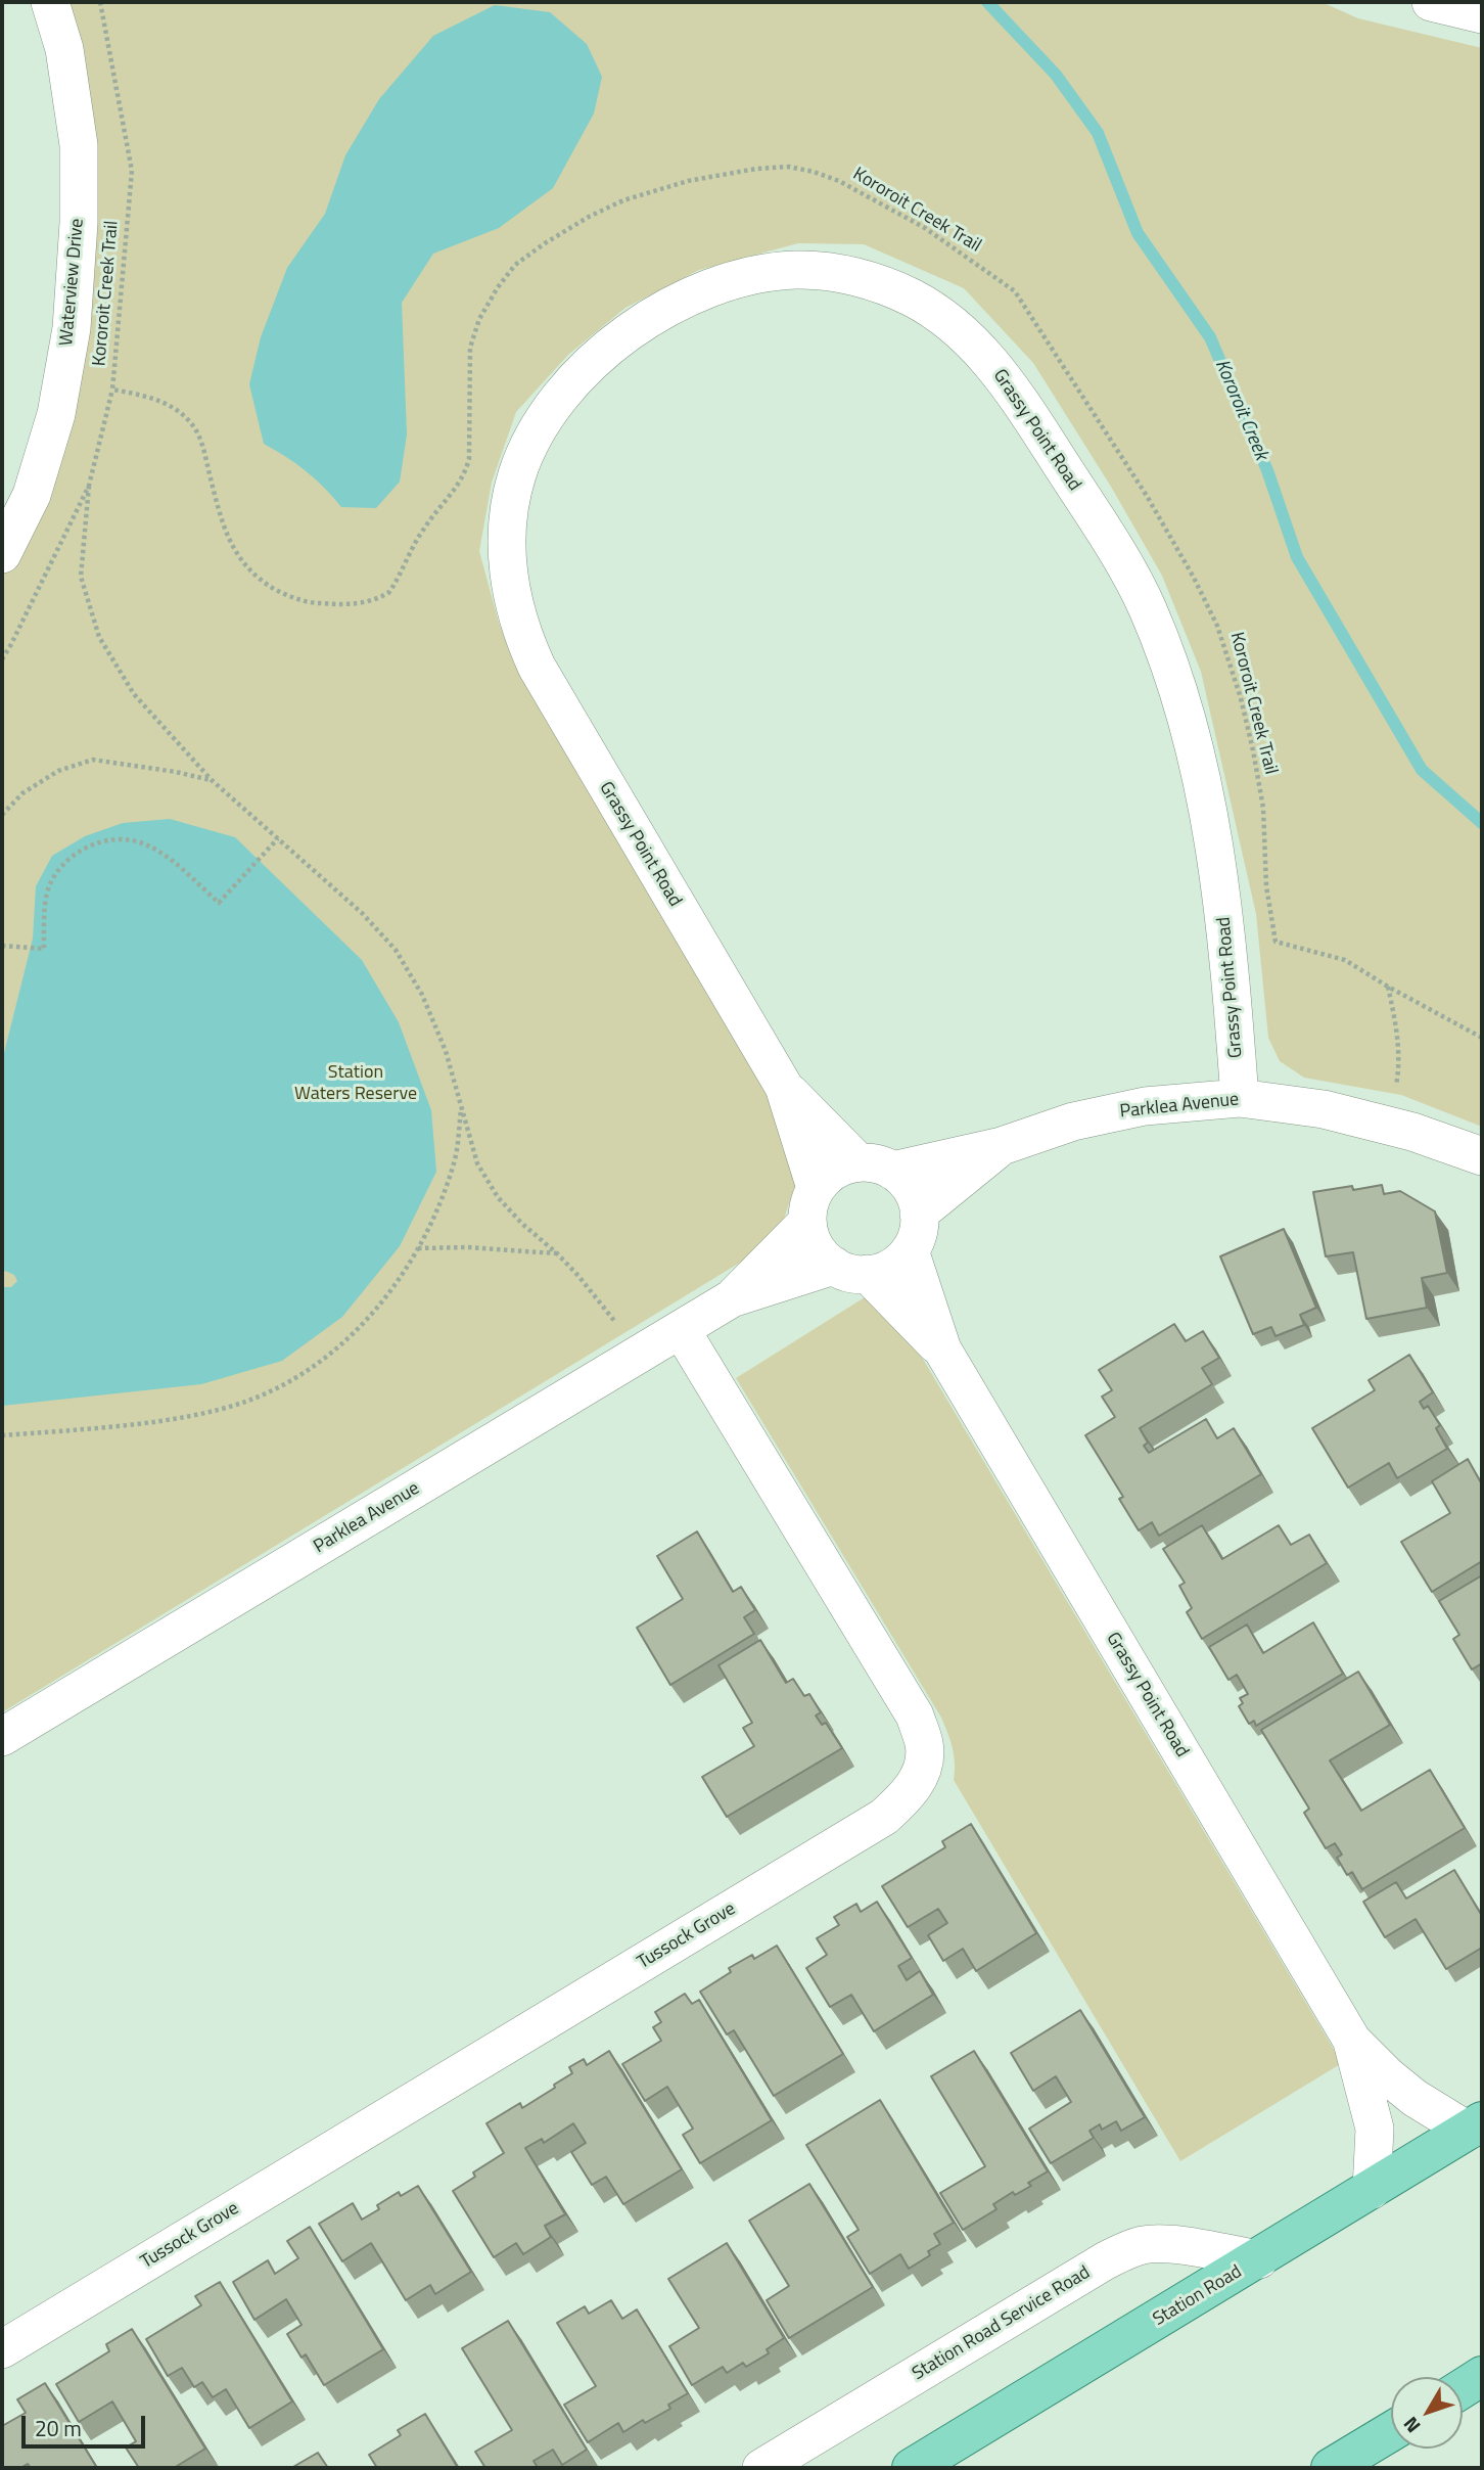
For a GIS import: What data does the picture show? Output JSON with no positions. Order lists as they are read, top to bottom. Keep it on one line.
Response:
{"streets":{"main road":["Station Road"],"street":["Waterview Drive","Grassy Point Road","Parklea Avenue","Tussock Grove","Station Road Service Road"],"path":["Kororoit Creek Trail"]},"crossings":[["Grassy Point Road","Parklea Avenue"],["Grassy Point Road","Station Road"],["Parklea Avenue","Tussock Grove"],["Station Road","Station Road Service Road"]],"water":["Kororoit Creek"],"parks":["Station Waters Reserve"],"scale_bar":"20 m","north":"bottom left"}
